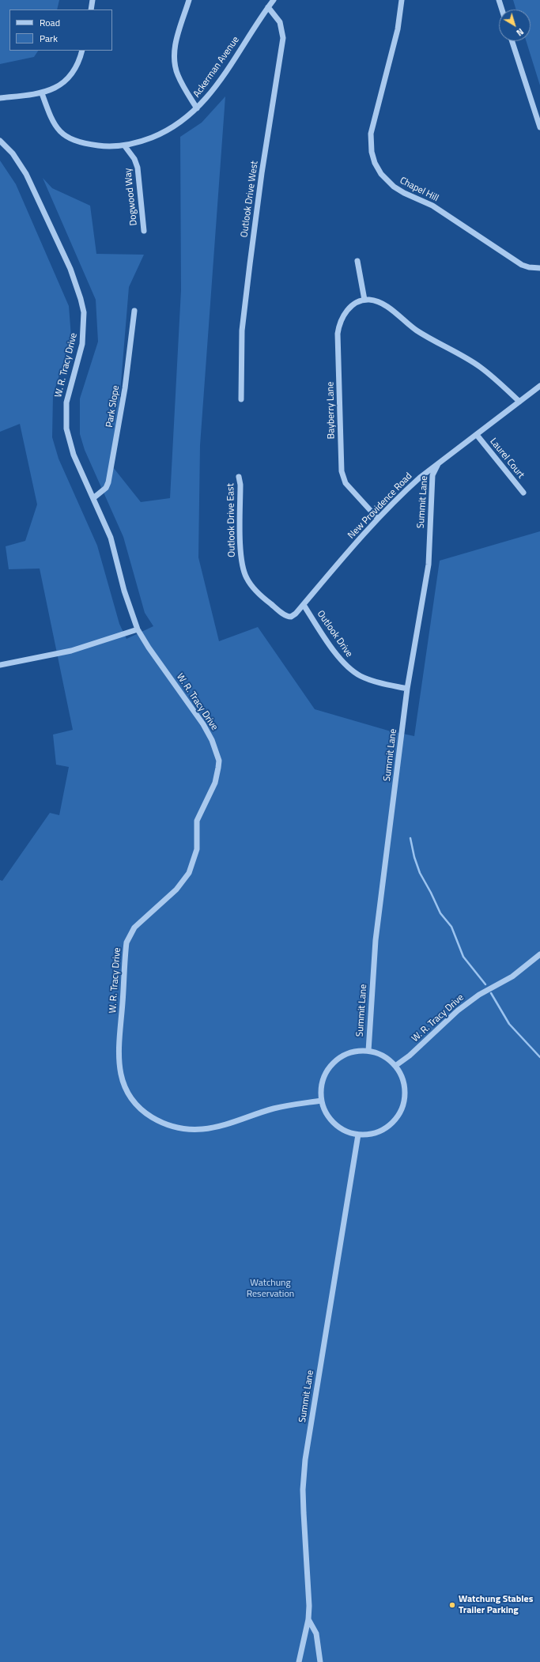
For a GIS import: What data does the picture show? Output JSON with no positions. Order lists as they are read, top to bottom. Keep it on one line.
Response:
{"streets":{"street":["Ackerman Avenue","Chapel Hill","Dogwood Way","Outlook Drive West","W. R. Tracy Drive","Park Slope","Bayberry Lane","Laurel Court","Summit Lane","New Providence Road","Outlook Drive East","Outlook Drive"]},"crossings":[["Ackerman Avenue","Dogwood Way"],["Ackerman Avenue","Outlook Drive West"],["W. R. Tracy Drive","Park Slope"],["W. R. Tracy Drive","Summit Lane"],["Bayberry Lane","New Providence Road"],["Laurel Court","New Providence Road"],["Summit Lane","New Providence Road"],["Summit Lane","Outlook Drive"],["New Providence Road","Outlook Drive East"],["New Providence Road","Outlook Drive"]],"parks":["Watchung Reservation"],"places":["Watchung Stables Trailer Parking"],"legend":["Road","Park"],"north":"bottom right"}
